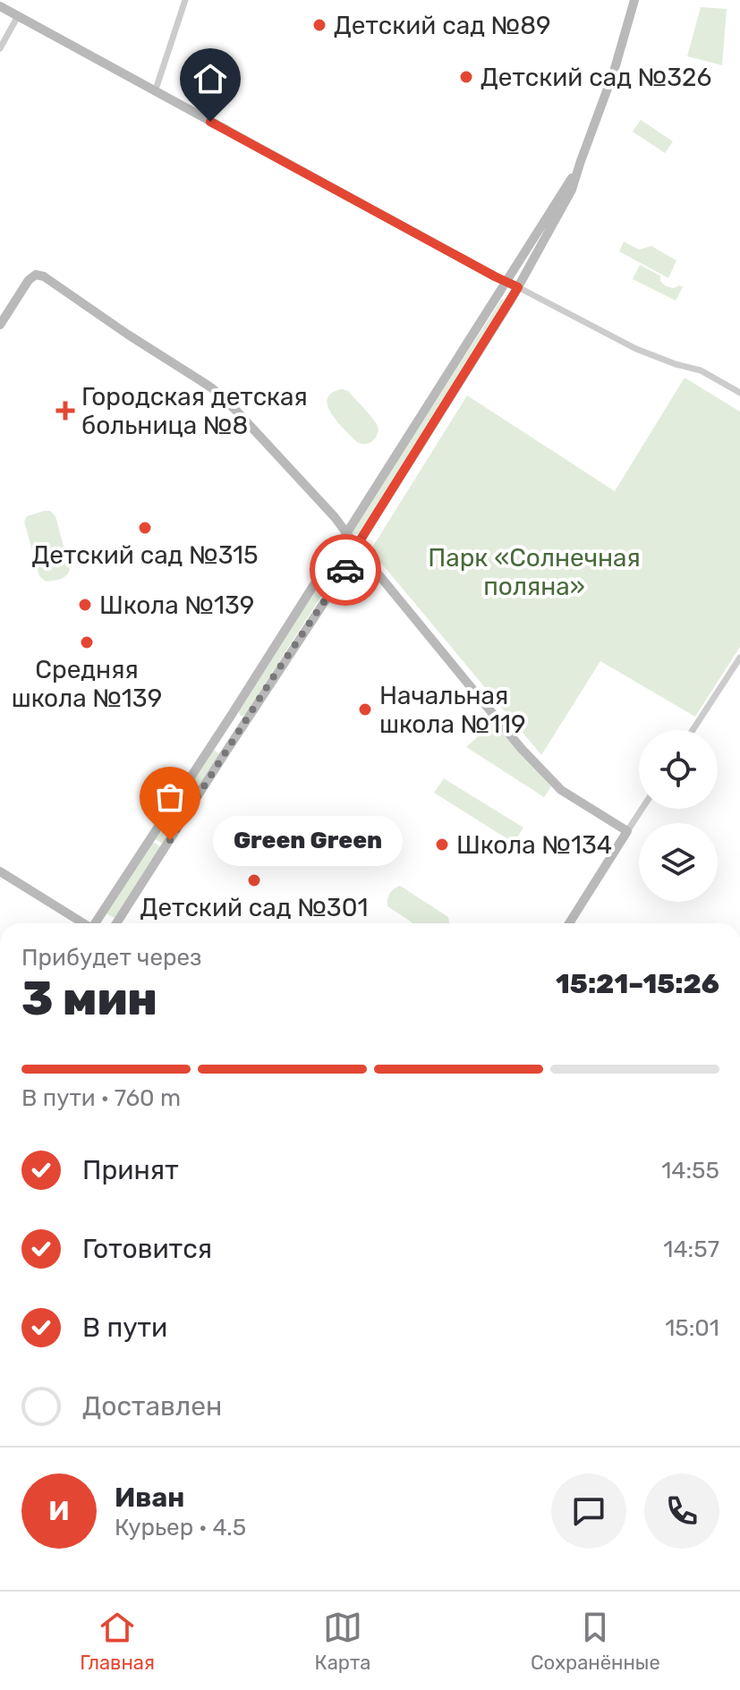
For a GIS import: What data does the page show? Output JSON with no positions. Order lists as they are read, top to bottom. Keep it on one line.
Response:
{"parks":["Парк «Солнечная поляна»"],"places":{"other":["Детский сад №89","Детский сад №326","Детский сад №315","Школа №139","Средняя школа №139","Начальная школа №119","Green Green","Школа №134","Детский сад №301"],"health":["Городская детская больница №8"]},"page":{"bubble":"Green Green","heading":["3 мин","Прибудет через","15:21–15:26"],"panel":["Иван","Курьер · 4.5"],"bar":"В пути · 760 m","list":[["Принят","14:55"],["Готовится","14:57"],["В пути","15:01"],"Доставлен"],"round":"И","tabs":["Главная","Карта","Сохранённые"]}}
